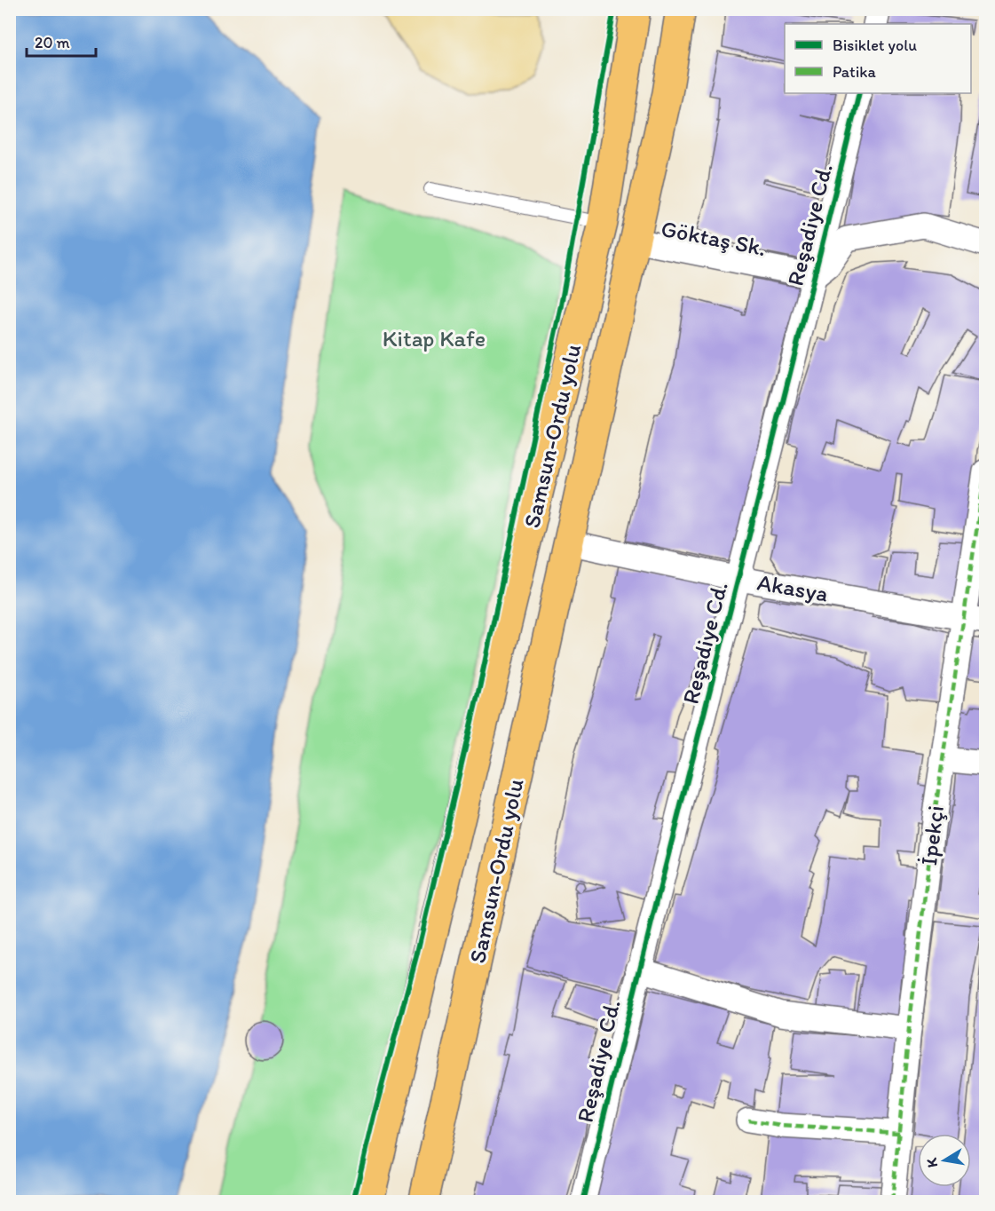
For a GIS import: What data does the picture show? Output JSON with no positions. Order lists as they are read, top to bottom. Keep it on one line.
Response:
{"streets":{"highway":["Samsun-Ordu yolu"],"street":["Reşadiye Cd.","Göktaş Sk.","Akasya","İpekçi"]},"crossings":[["Reşadiye Cd.","Göktaş Sk."],["Reşadiye Cd.","Akasya"],["Göktaş Sk.","Samsun-Ordu yolu"],["Samsun-Ordu yolu","Akasya"],["Akasya","İpekçi"]],"parks":["Kitap Kafe"],"legend":["Bisiklet yolu","Patika"],"scale_bar":"20 m","north":"left"}
